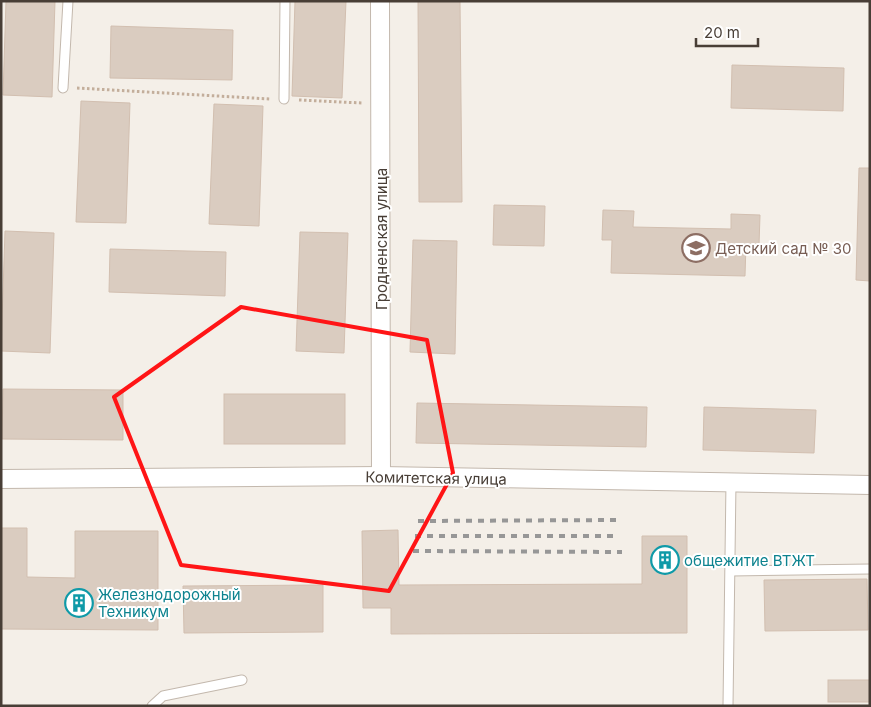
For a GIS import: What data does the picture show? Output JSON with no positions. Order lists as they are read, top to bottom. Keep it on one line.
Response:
{"streets":{"street":["Гродненская улица","Комитетская улица"]},"crossings":[["Гродненская улица","Комитетская улица"]],"places":{"school or university":["Детский сад № 30"],"building":["общежитие ВТЖТ","Железнодорожный Техникум"]},"scale_bar":"20 m"}
